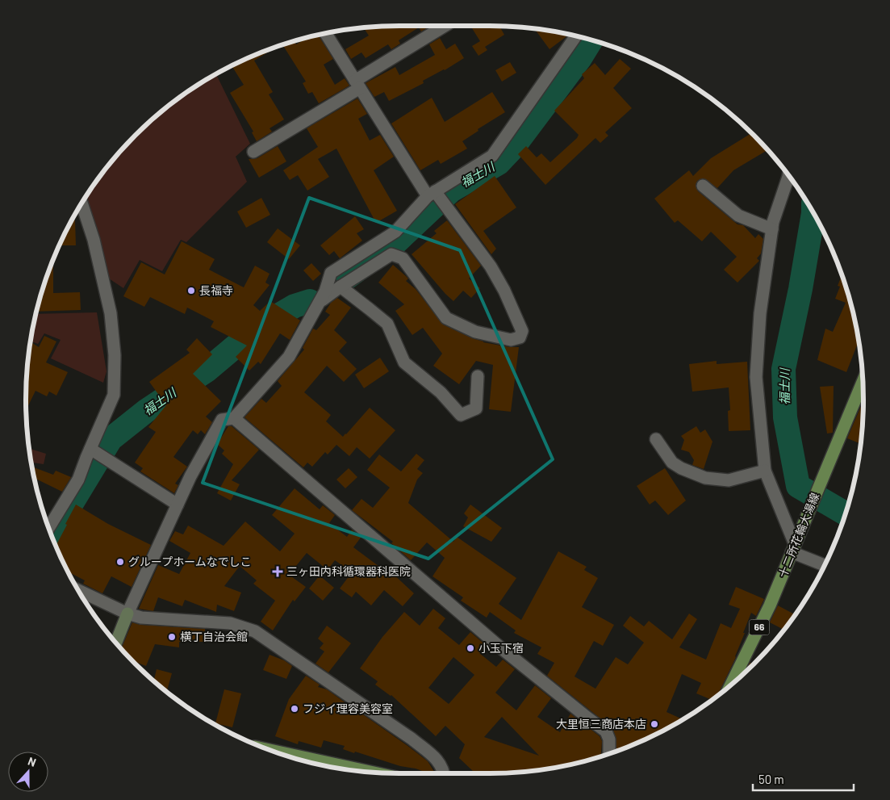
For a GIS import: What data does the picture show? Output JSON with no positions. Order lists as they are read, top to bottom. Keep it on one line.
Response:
{"streets":{"main road":["十二所花輪大湯線","66"]},"water":["福士川"],"places":{"other":["長福寺","グループホームなでしこ","横丁自治会館","小玉下宿","フジイ理容美容室","大里恒三商店本店"],"health":["三ヶ田内科循環器科医院"]},"scale_bar":"50 m","north":"top"}
